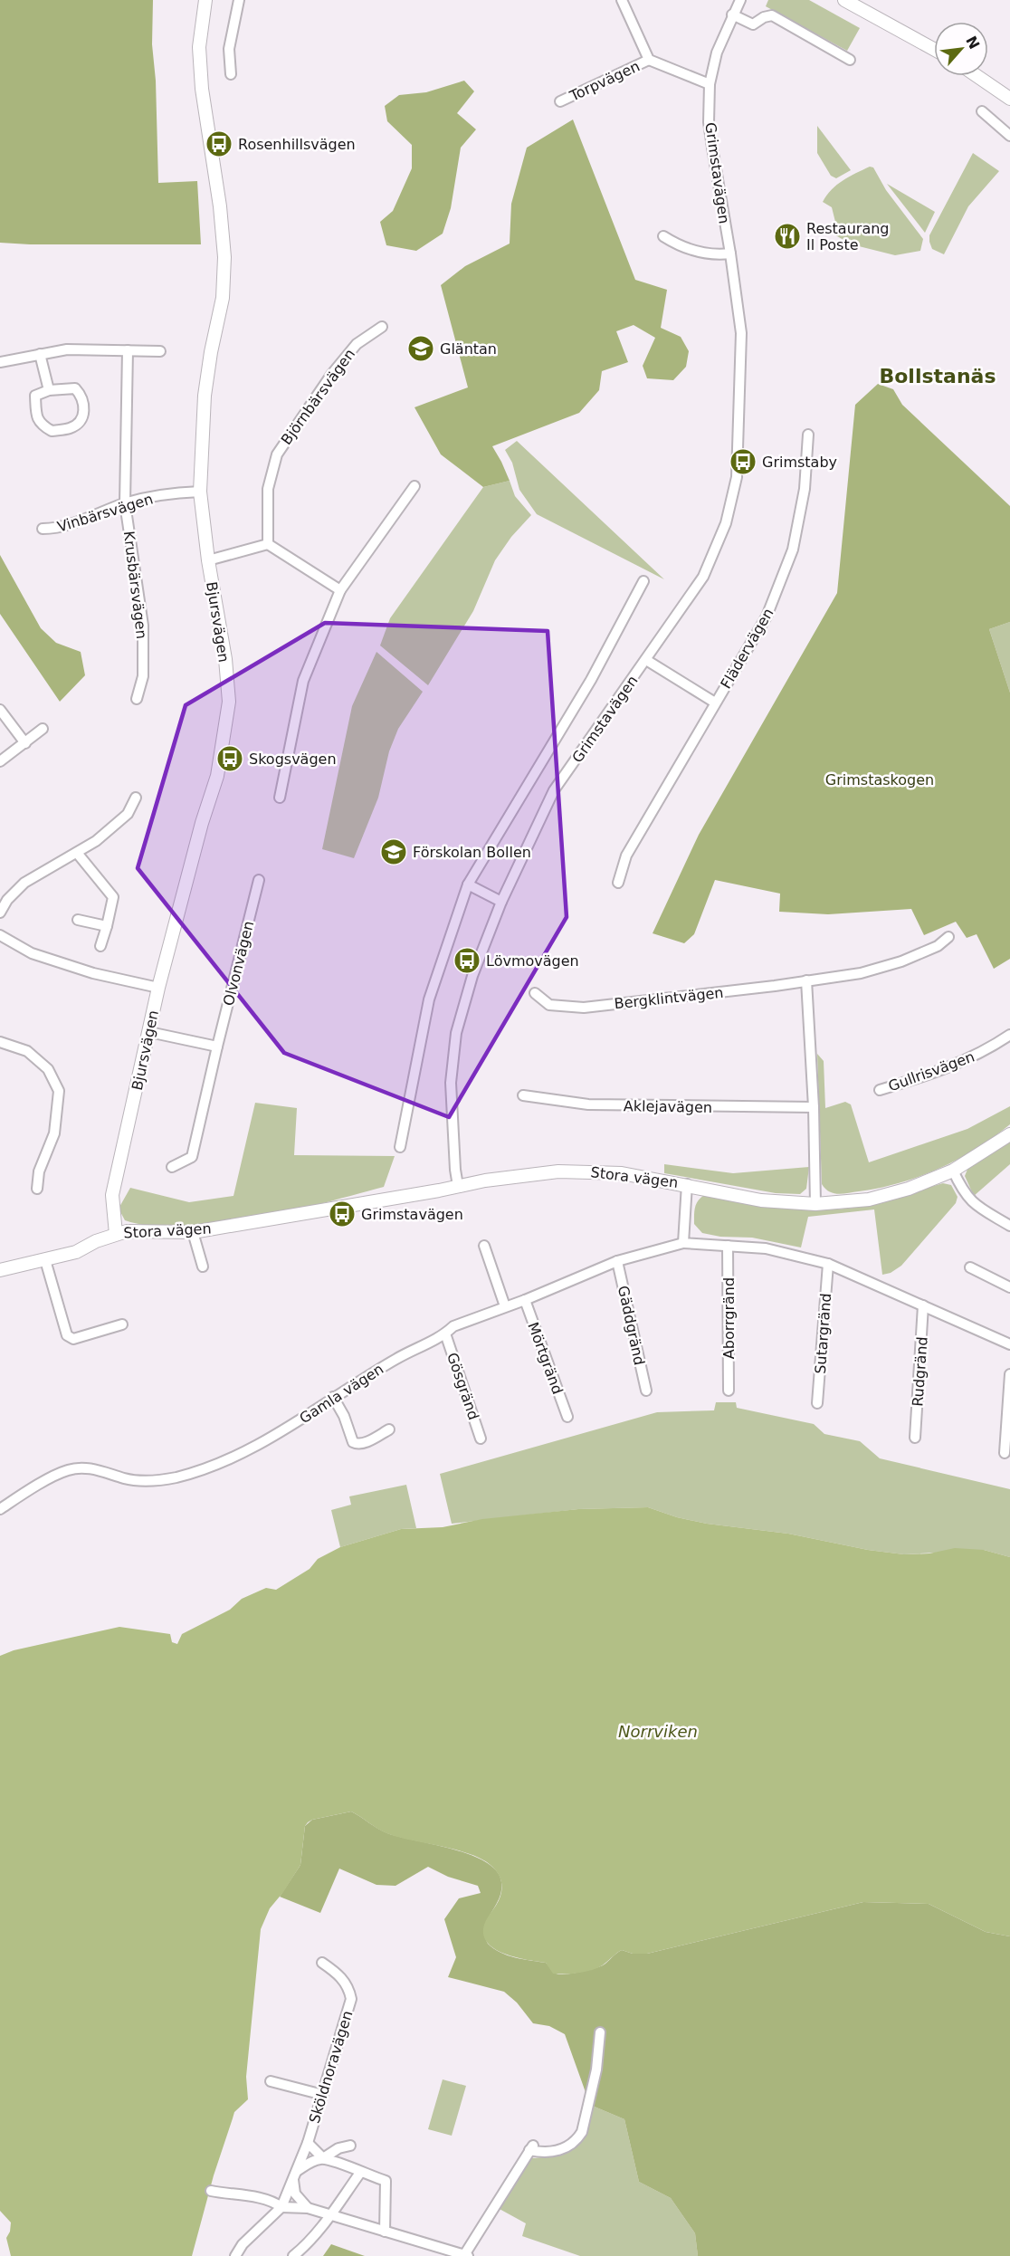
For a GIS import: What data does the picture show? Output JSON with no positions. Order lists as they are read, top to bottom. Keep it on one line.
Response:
{"streets":{"street":["Torpvägen","Grimstavägen","Björnbärsvägen","Vinbärsvägen","Krusbärsvägen","Bjursvägen","Flädervägen","Olvonvägen","Bergklintvägen","Gullrisvägen","Aklejavägen","Stora vägen","Aborrgränd","Gäddgränd","Sutargränd","Mörtgränd","Rudgränd","Gösgränd","Gamla vägen","Sköldnoravägen"]},"crossings":[["Grimstavägen","Flädervägen"],["Grimstavägen","Stora vägen"],["Vinbärsvägen","Krusbärsvägen"],["Vinbärsvägen","Bjursvägen"],["Bjursvägen","Stora vägen"],["Stora vägen","Gamla vägen"],["Gäddgränd","Gamla vägen"],["Mörtgränd","Gamla vägen"],["Gösgränd","Gamla vägen"]],"districts":["Bollstanäs"],"water":["Norrviken"],"parks":["Grimstaskogen"],"places":{"bus stop":["Rosenhillsvägen","Grimstaby","Skogsvägen","Lövmovägen","Grimstavägen"],"restaurant":["Restaurang Il Poste"],"school or university":["Gläntan","Förskolan Bollen"]},"north":"top right"}
